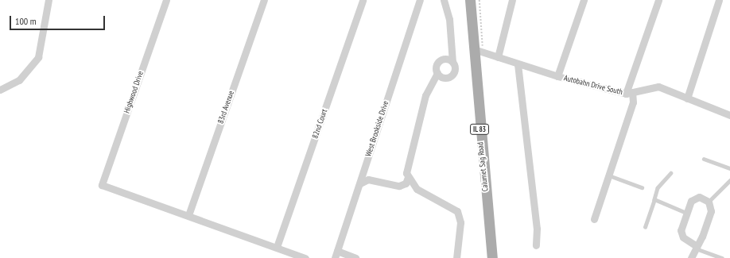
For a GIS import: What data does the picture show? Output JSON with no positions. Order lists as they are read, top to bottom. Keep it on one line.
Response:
{"streets":{"main road":["IL 83","Calumet Sag Road"],"street":["Autobahn Drive South","Highwood Drive","83rd Avenue","82nd Court","West Brookside Drive"]},"crossings":[["Autobahn Drive South","Calumet Sag Road"],["Highwood Drive","83rd Avenue"]],"scale_bar":"100 m"}
